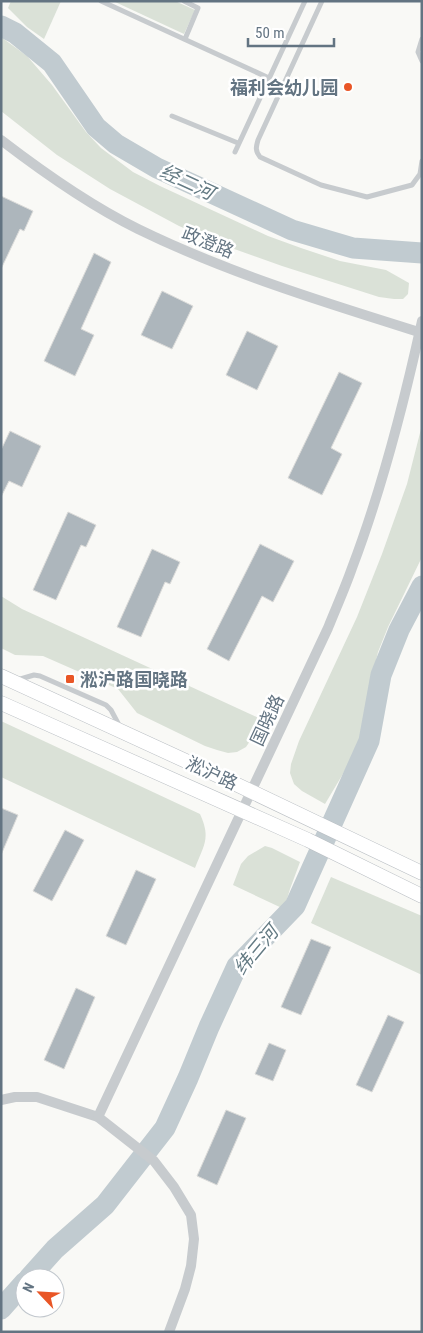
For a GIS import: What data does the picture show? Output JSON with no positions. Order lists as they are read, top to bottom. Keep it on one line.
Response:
{"streets":{"main road":["淞沪路"],"street":["政澄路","国晓路"]},"crossings":[["政澄路","国晓路"],["国晓路","淞沪路"]],"water":["经二河","纬三河"],"places":{"other":["福利会幼儿园"],"transit":["淞沪路国晓路"]},"scale_bar":"50 m","north":"top left"}
